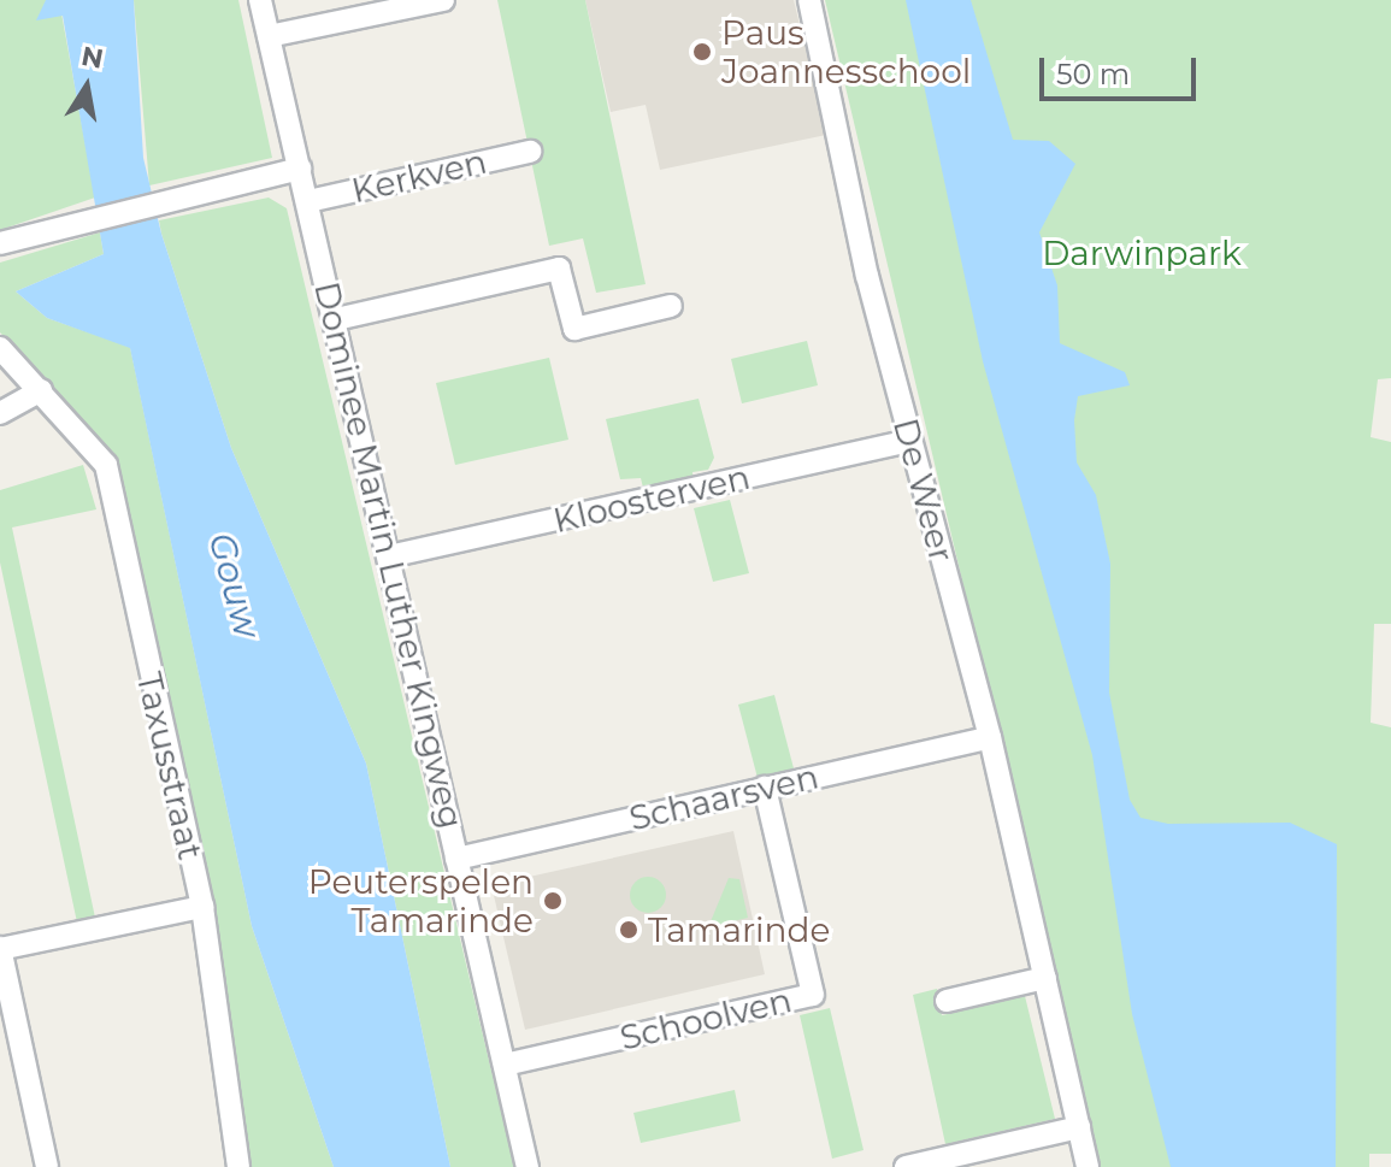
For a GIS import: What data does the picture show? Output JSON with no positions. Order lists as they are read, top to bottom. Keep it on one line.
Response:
{"streets":{"street":["Kerkven","De Weer","Kloosterven","Dominee Martin Luther Kingweg","Taxusstraat","Schaarsven","Schoolven"]},"crossings":[["Kerkven","Dominee Martin Luther Kingweg"],["De Weer","Kloosterven"],["De Weer","Schaarsven"],["Kloosterven","Dominee Martin Luther Kingweg"],["Dominee Martin Luther Kingweg","Schaarsven"],["Dominee Martin Luther Kingweg","Schoolven"],["Schaarsven","Schoolven"]],"water":["Gouw"],"parks":["Darwinpark"],"places":["Paus Joannesschool","Peuterspelen Tamarinde","Tamarinde"],"scale_bar":"50 m","north":"top"}
